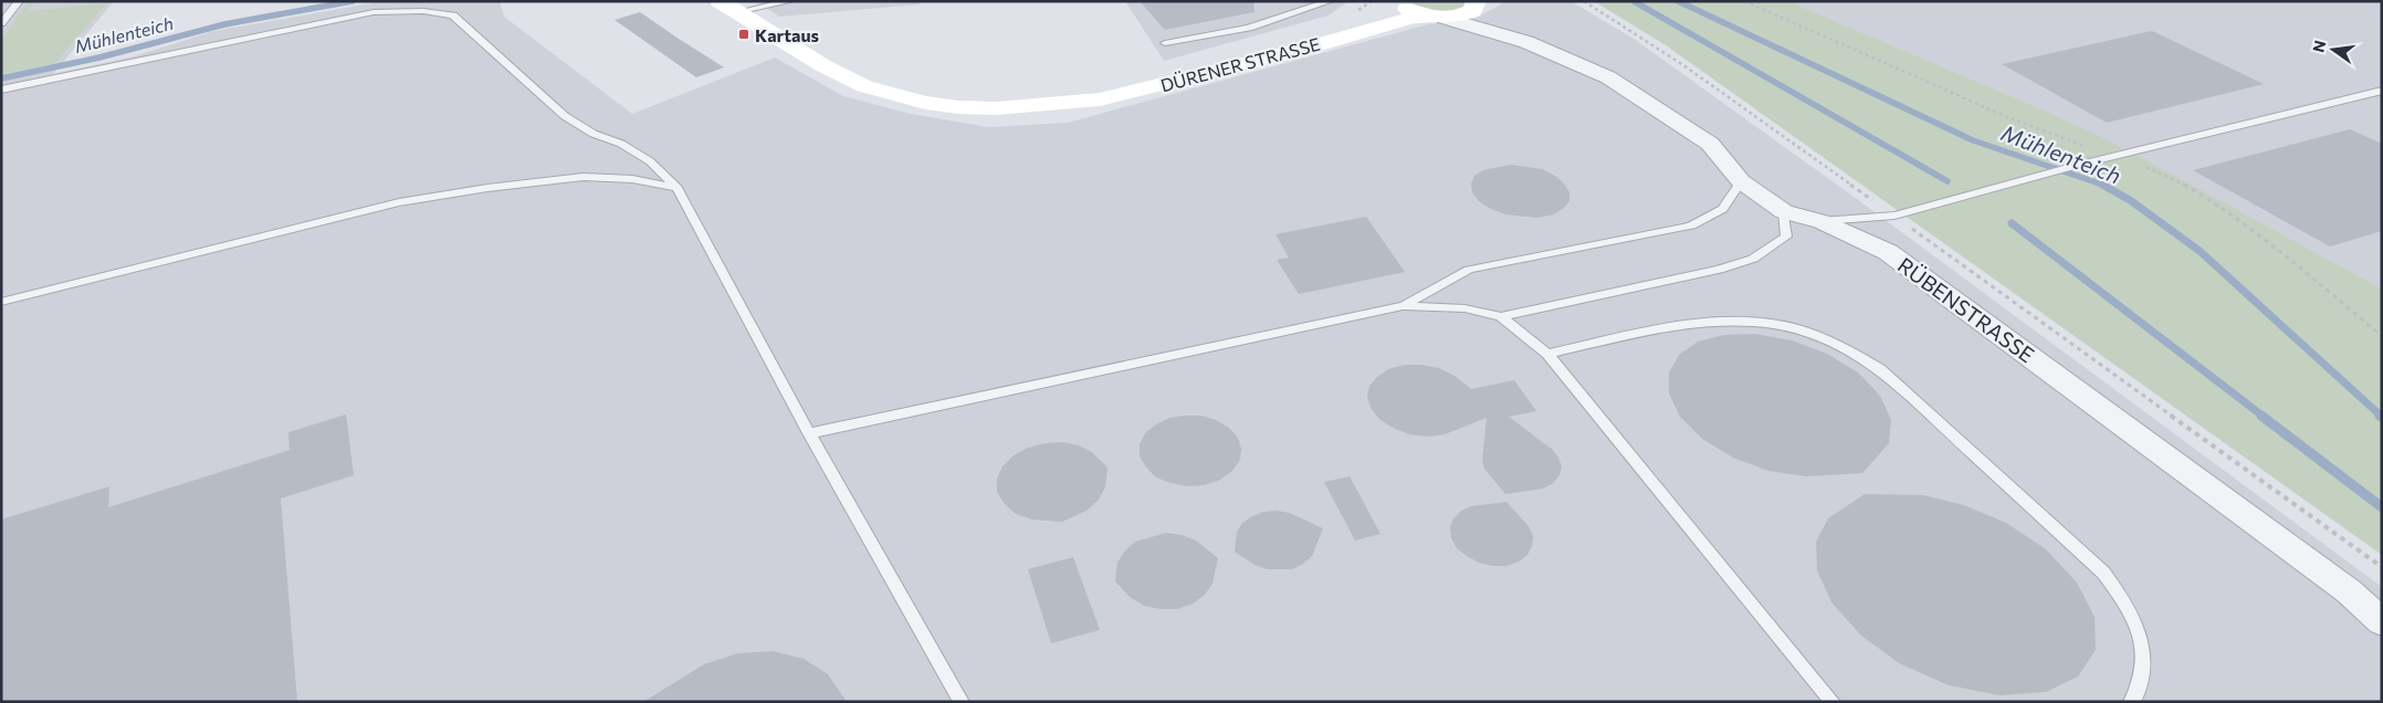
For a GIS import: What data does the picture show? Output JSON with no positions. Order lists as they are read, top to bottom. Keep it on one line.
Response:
{"streets":{"main road":["DÜRENER STRASSE"],"street":["RÜBENSTRASSE"]},"crossings":[["DÜRENER STRASSE","RÜBENSTRASSE"]],"water":["Mühlenteich"],"places":{"transit":["Kartaus"]},"north":"left"}
